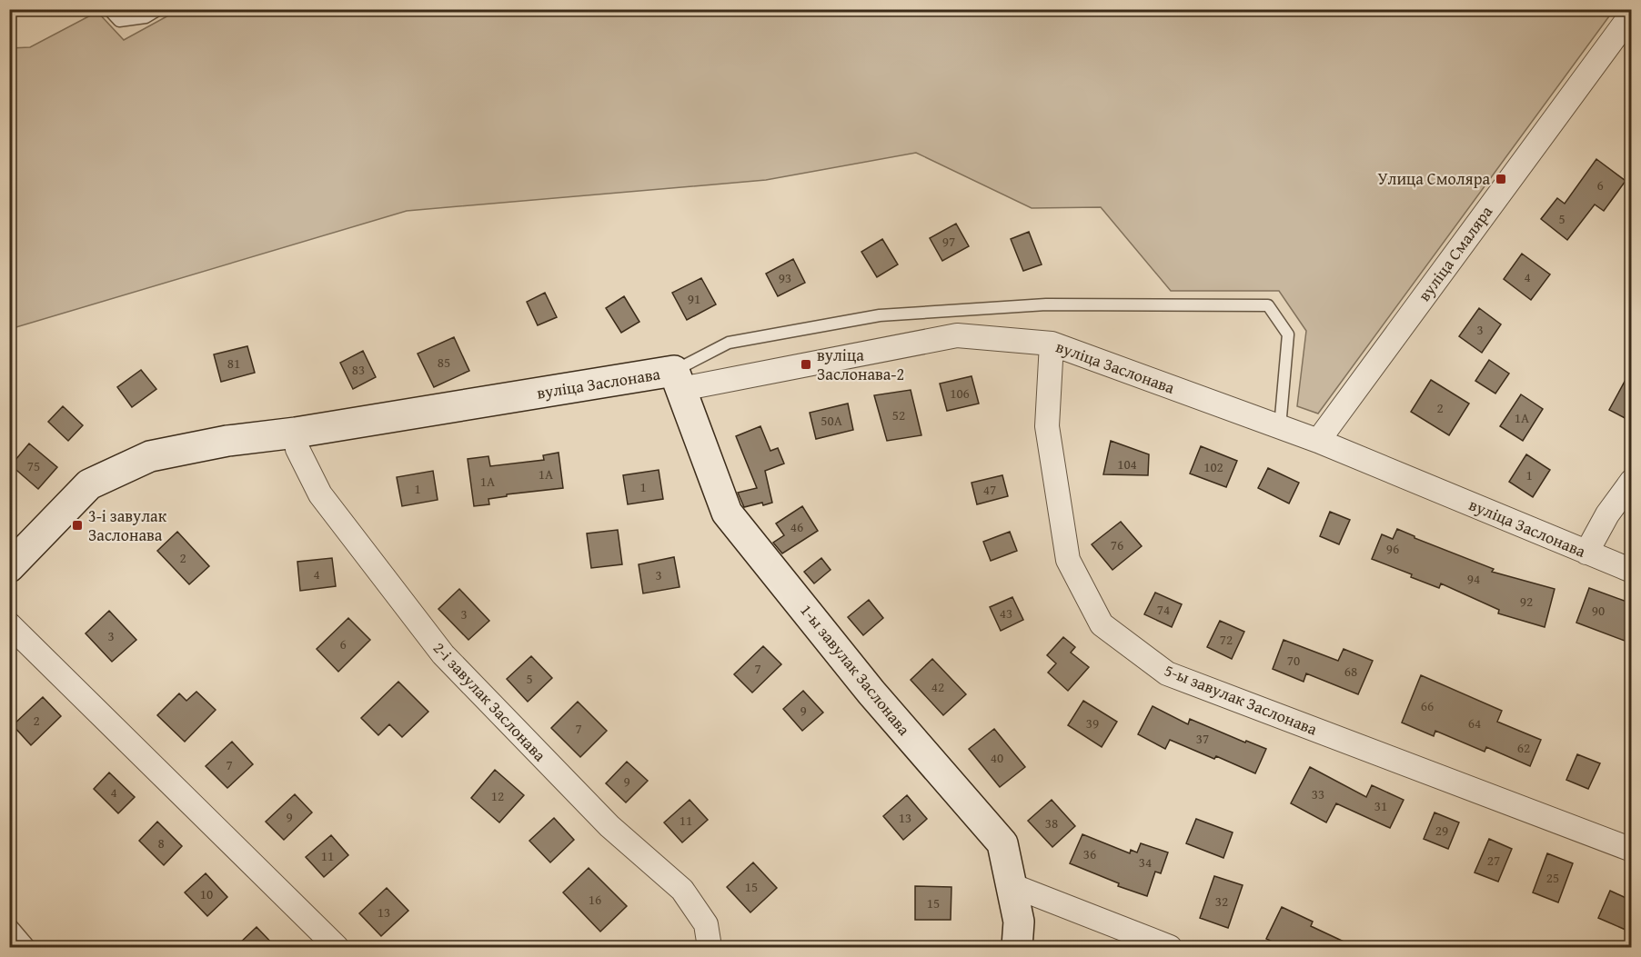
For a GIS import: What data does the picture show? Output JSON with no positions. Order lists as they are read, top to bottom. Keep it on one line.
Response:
{"streets":{"street":["вуліца Смаляра","вуліца Заслонава","1-ы завулак Заслонава","5-ы завулак Заслонава","2-і завулак Заслонава"]},"crossings":[["вуліца Смаляра","вуліца Заслонава"],["вуліца Заслонава","1-ы завулак Заслонава"],["вуліца Заслонава","5-ы завулак Заслонава"],["вуліца Заслонава","2-і завулак Заслонава"]],"places":{"transit":["Улица Смоляра","вуліца Заслонава-2","3-і завулак Заслонава"]},"house_numbers":["6","5","97","4","93","91","3","85","81","83","106","2","52","1А","50А","104","75","102","1А","1","1А","1","1","47","46","76","96","2","4","3","94","92","74","90","43","3","3","72","6","70","7","68","5","42","66","9","2","39","64","7","37","62","40","7","9","4","33","12","31","9","13","11","38","29","8","36","11","27","34","25","15","10","16","32","15","13"]}
